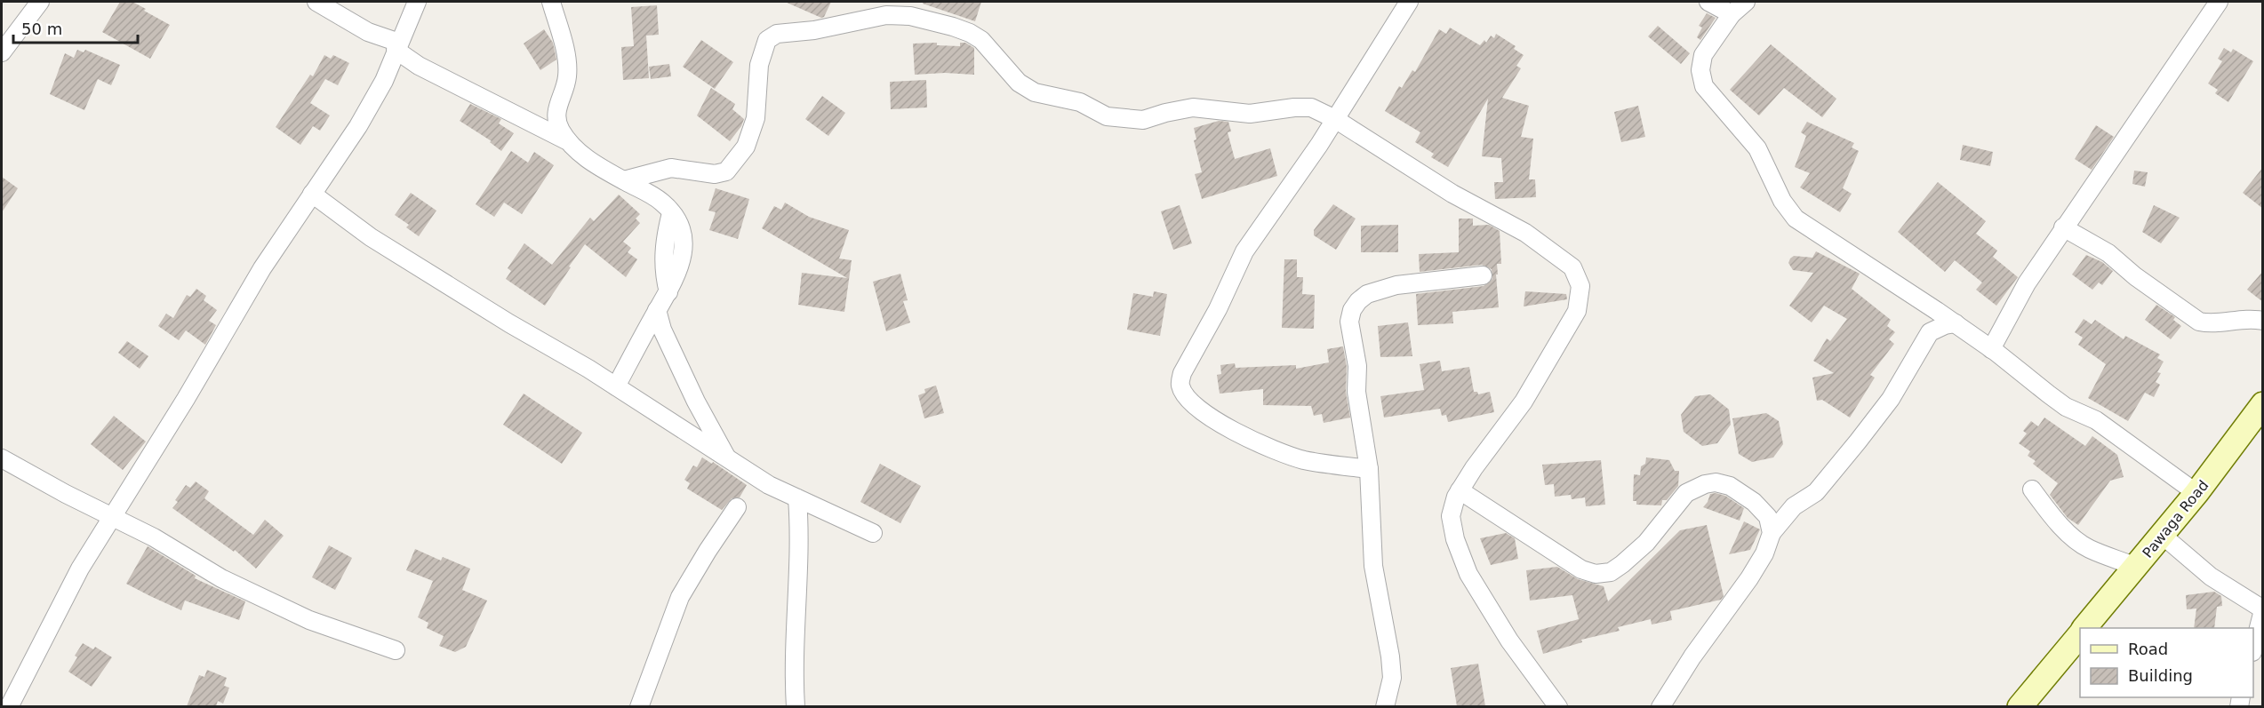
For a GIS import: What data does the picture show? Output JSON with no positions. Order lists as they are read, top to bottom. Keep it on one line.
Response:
{"streets":{"main road":["Pawaga Road"]},"legend":["Road","Building"],"scale_bar":"50 m"}
